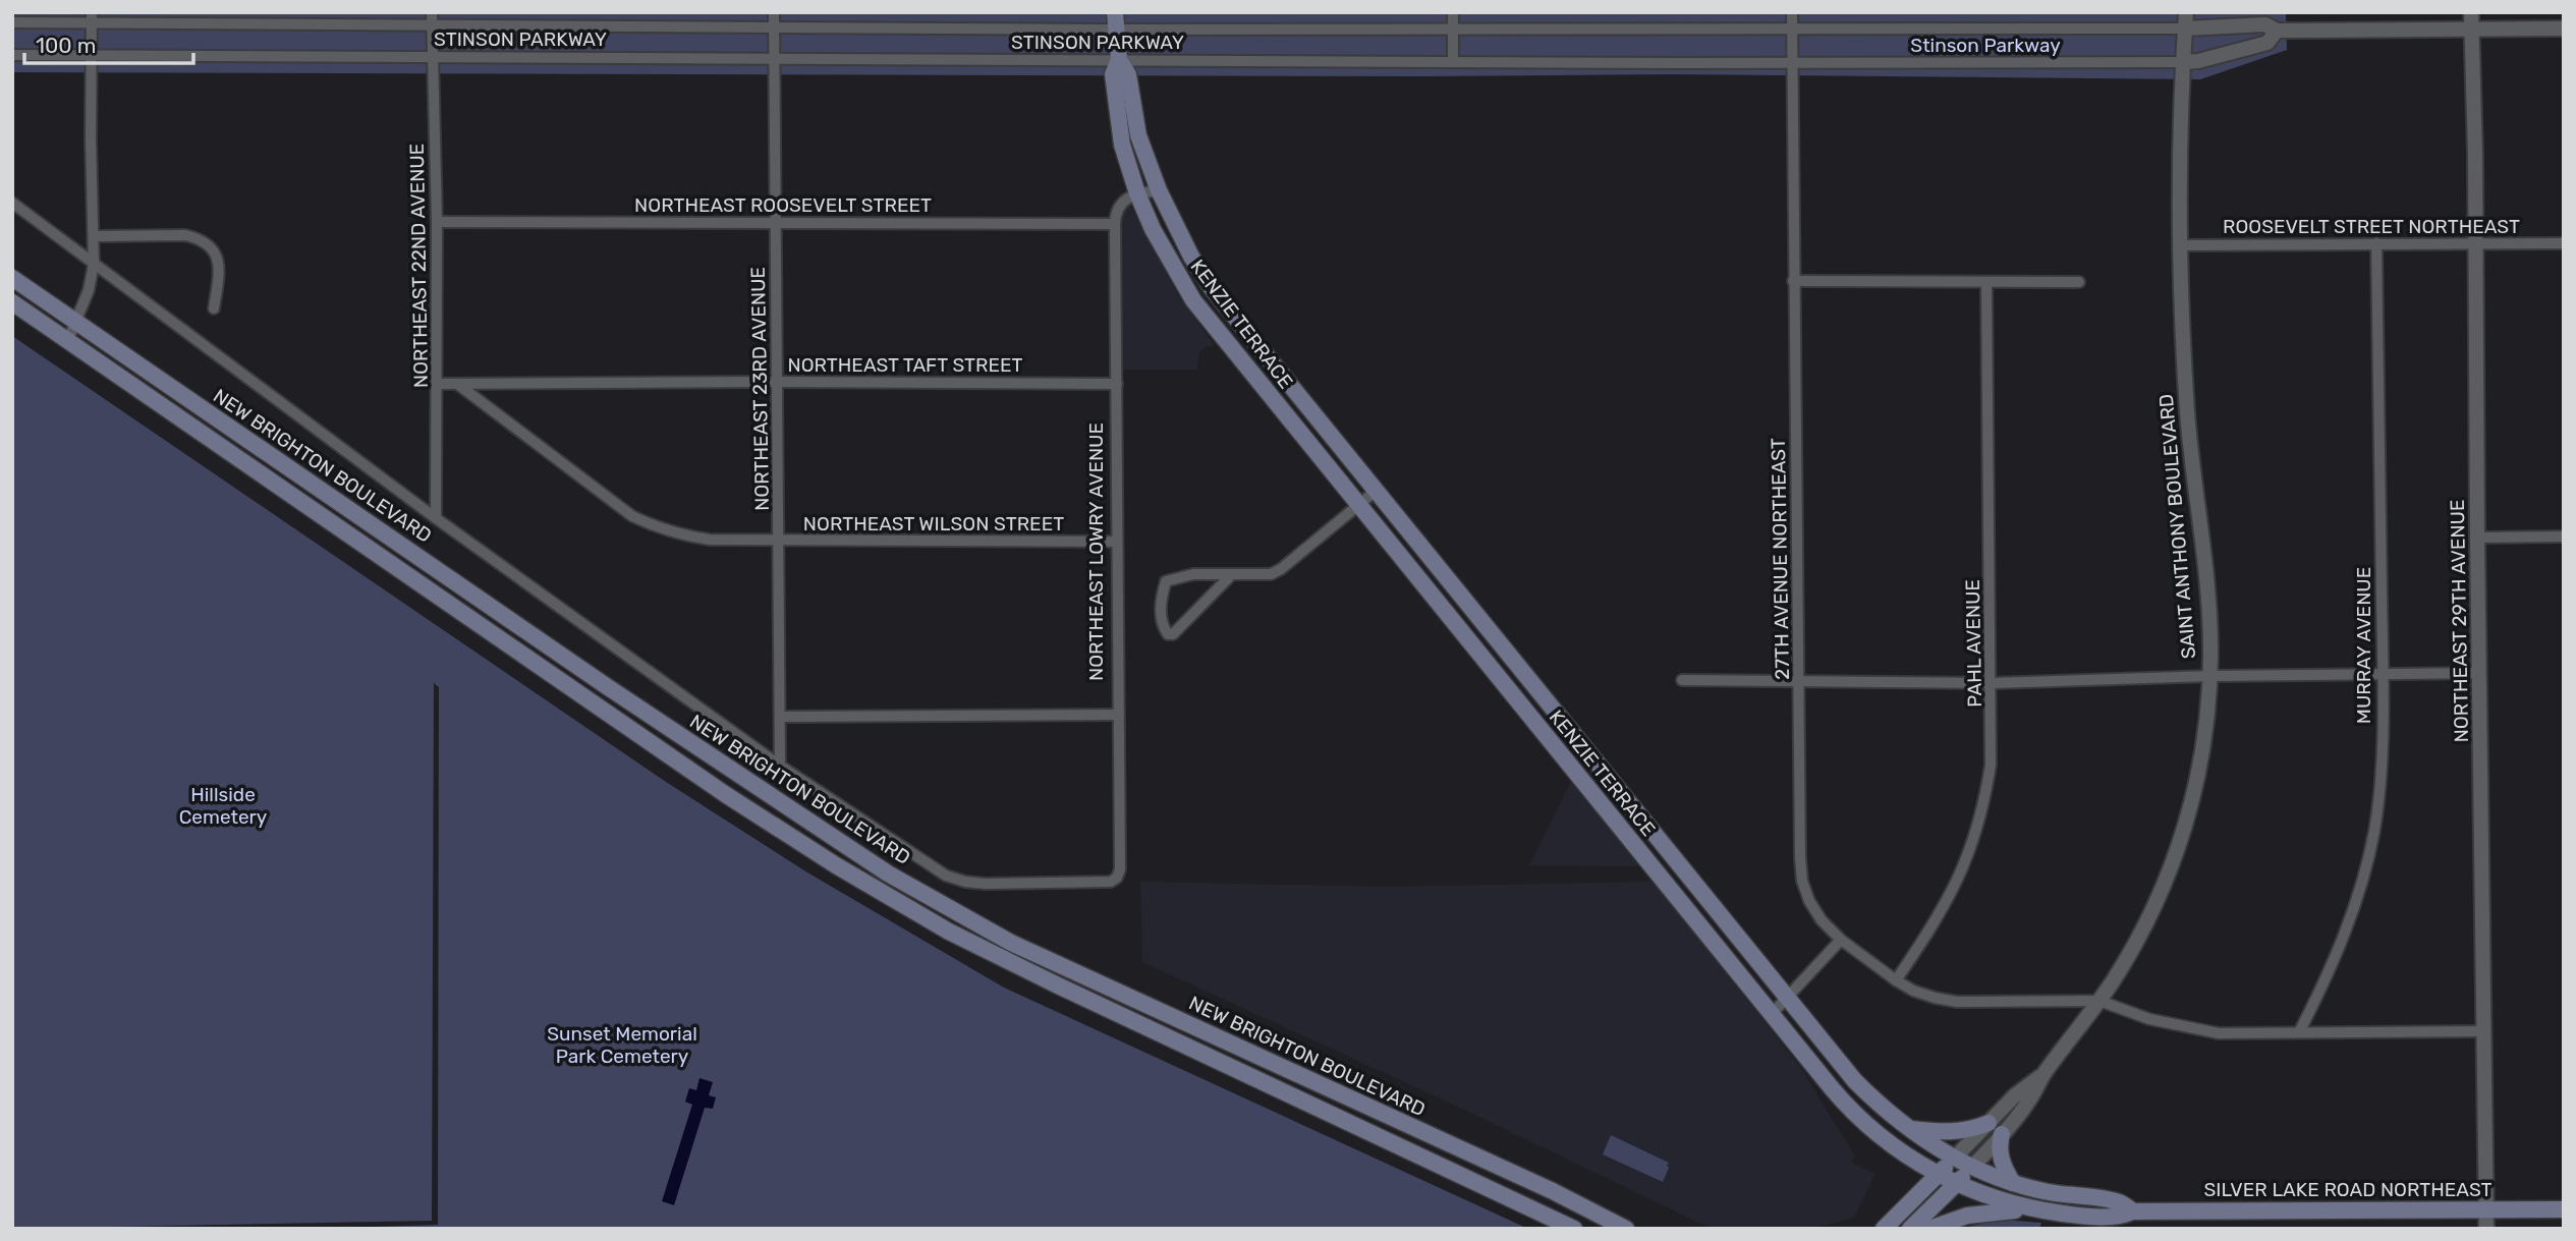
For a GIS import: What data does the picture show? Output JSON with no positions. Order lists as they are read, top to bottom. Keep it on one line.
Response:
{"streets":{"main road":["KENZIE TERRACE","NEW BRIGHTON BOULEVARD","SAINT ANTHONY BOULEVARD","SILVER LAKE ROAD NORTHEAST"],"street":["STINSON PARKWAY","NORTHEAST ROOSEVELT STREET","ROOSEVELT STREET NORTHEAST","NORTHEAST 22ND AVENUE","NORTHEAST TAFT STREET","NORTHEAST 23RD AVENUE","NORTHEAST WILSON STREET","NORTHEAST LOWRY AVENUE","27TH AVENUE NORTHEAST","NORTHEAST 29TH AVENUE","PAHL AVENUE","MURRAY AVENUE"]},"crossings":[["STINSON PARKWAY","NORTHEAST 22ND AVENUE"],["STINSON PARKWAY","KENZIE TERRACE"],["STINSON PARKWAY","NORTHEAST 23RD AVENUE"],["STINSON PARKWAY","SAINT ANTHONY BOULEVARD"],["STINSON PARKWAY","27TH AVENUE NORTHEAST"],["NORTHEAST ROOSEVELT STREET","NORTHEAST 22ND AVENUE"],["NORTHEAST ROOSEVELT STREET","NORTHEAST 23RD AVENUE"],["NORTHEAST ROOSEVELT STREET","NORTHEAST LOWRY AVENUE"],["ROOSEVELT STREET NORTHEAST","SAINT ANTHONY BOULEVARD"],["ROOSEVELT STREET NORTHEAST","NORTHEAST 29TH AVENUE"],["ROOSEVELT STREET NORTHEAST","MURRAY AVENUE"],["NORTHEAST 22ND AVENUE","NORTHEAST TAFT STREET"],["NORTHEAST 22ND AVENUE","NEW BRIGHTON BOULEVARD"],["KENZIE TERRACE","SAINT ANTHONY BOULEVARD"],["KENZIE TERRACE","SILVER LAKE ROAD NORTHEAST"],["NORTHEAST TAFT STREET","NORTHEAST 23RD AVENUE"],["NORTHEAST TAFT STREET","NORTHEAST WILSON STREET"],["NORTHEAST TAFT STREET","NORTHEAST LOWRY AVENUE"],["NORTHEAST 23RD AVENUE","NEW BRIGHTON BOULEVARD"],["NORTHEAST 23RD AVENUE","NORTHEAST WILSON STREET"],["NEW BRIGHTON BOULEVARD","NORTHEAST LOWRY AVENUE"],["NORTHEAST WILSON STREET","NORTHEAST LOWRY AVENUE"],["SAINT ANTHONY BOULEVARD","27TH AVENUE NORTHEAST"],["SAINT ANTHONY BOULEVARD","SILVER LAKE ROAD NORTHEAST"],["27TH AVENUE NORTHEAST","PAHL AVENUE"],["NORTHEAST 29TH AVENUE","SILVER LAKE ROAD NORTHEAST"]],"parks":["Stinson Parkway","Hillside Cemetery","Sunset Memorial Park Cemetery"],"scale_bar":"100 m"}
